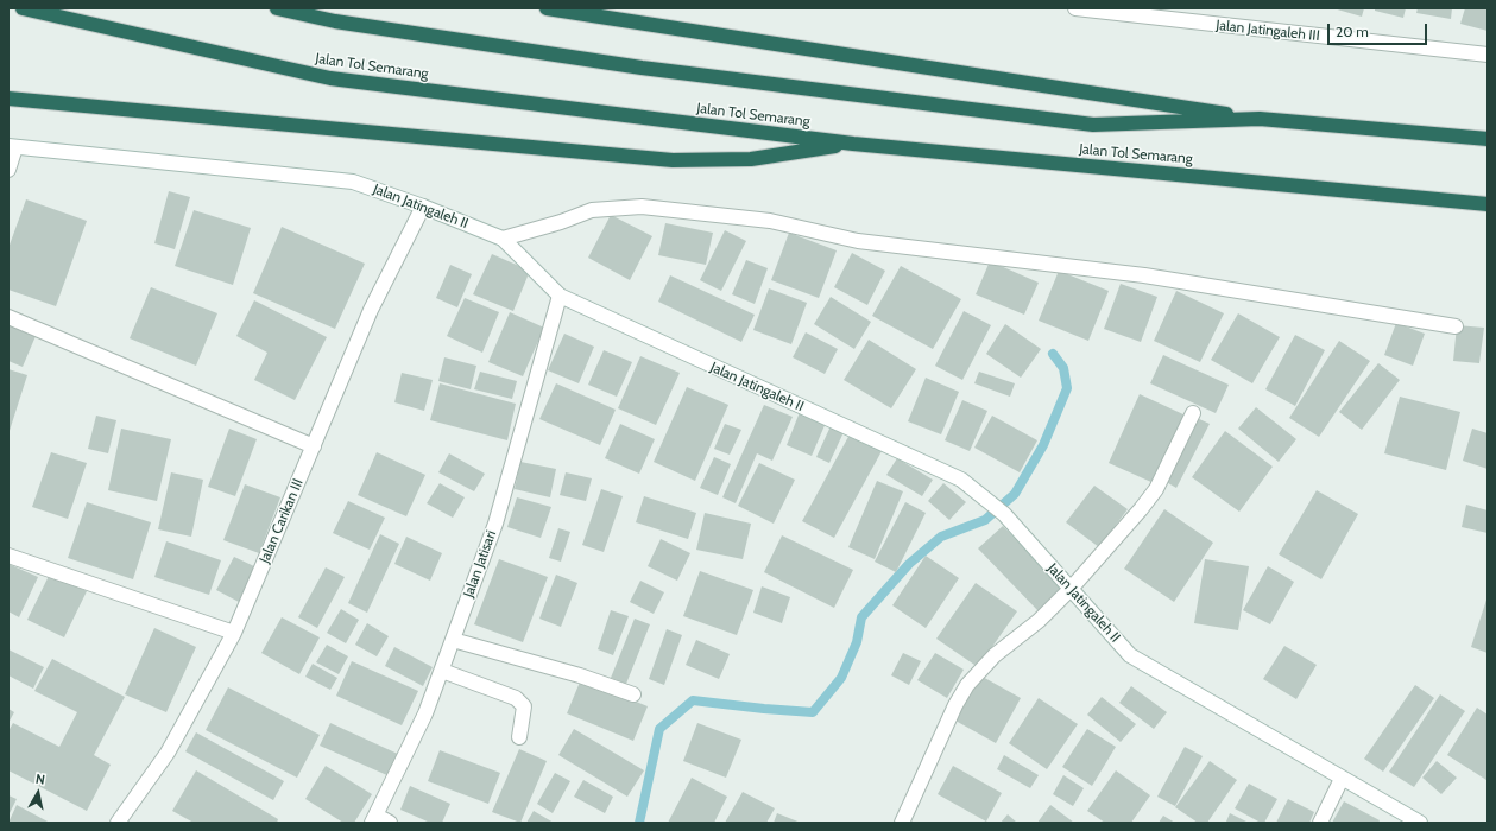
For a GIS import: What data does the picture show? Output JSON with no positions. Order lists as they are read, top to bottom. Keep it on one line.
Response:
{"streets":{"highway":["Jalan Tol Semarang"],"street":["Jalan Jatingaleh III","Jalan Jatingaleh II","Jalan Carikan III","Jalan Jatisari"]},"crossings":[["Jalan Jatingaleh II","Jalan Carikan III"],["Jalan Jatingaleh II","Jalan Jatisari"]],"scale_bar":"20 m","north":"top"}
